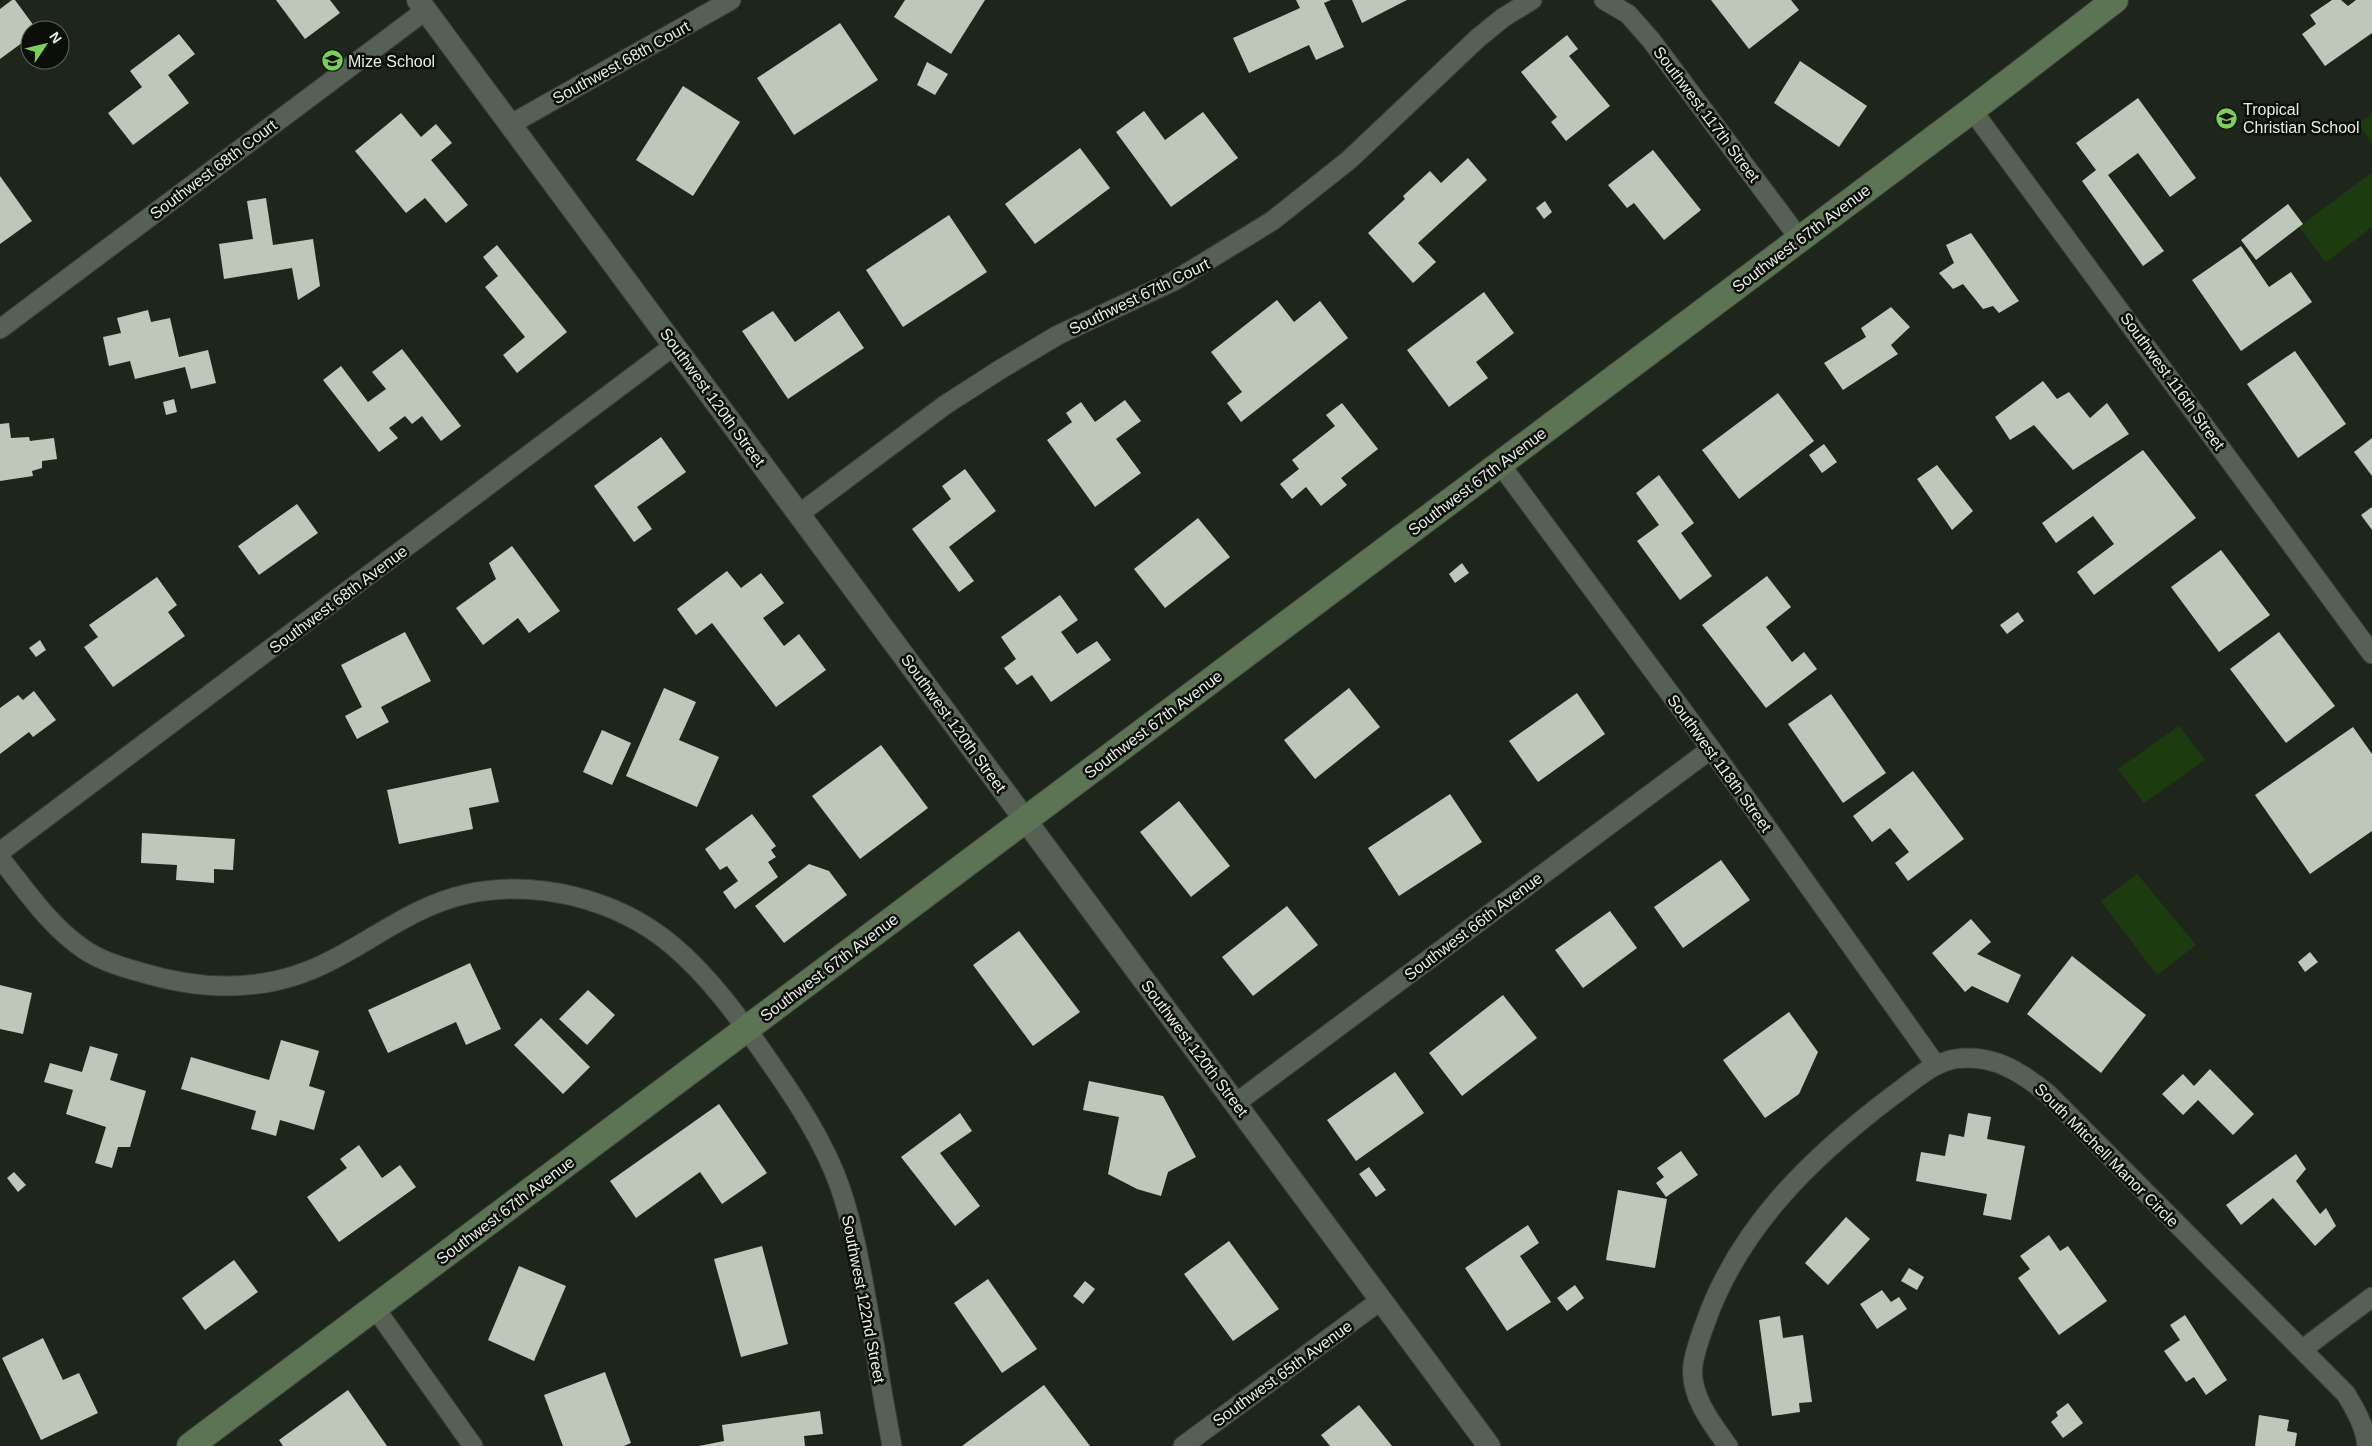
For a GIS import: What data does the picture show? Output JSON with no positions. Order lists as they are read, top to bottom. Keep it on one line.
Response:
{"streets":{"main road":["Southwest 67th Avenue"],"street":["Southwest 68th Court","Southwest 117th Street","Southwest 67th Court","Southwest 116th Street","Southwest 120th Street","Southwest 68th Avenue","Southwest 118th Street","Southwest 66th Avenue","South Mitchell Manor Circle","Southwest 122nd Street","Southwest 65th Avenue"]},"crossings":[["Southwest 68th Court","Southwest 120th Street"],["Southwest 117th Street","Southwest 67th Avenue"],["Southwest 67th Avenue","Southwest 116th Street"],["Southwest 67th Avenue","Southwest 120th Street"],["Southwest 67th Avenue","Southwest 118th Street"],["Southwest 67th Avenue","Southwest 122nd Street"],["Southwest 67th Court","Southwest 120th Street"],["Southwest 120th Street","Southwest 68th Avenue"],["Southwest 120th Street","Southwest 66th Avenue"],["Southwest 120th Street","Southwest 65th Avenue"],["Southwest 118th Street","Southwest 66th Avenue"],["Southwest 118th Street","South Mitchell Manor Circle"]],"places":{"school or university":["Mize School","Tropical Christian School"]},"north":"top right"}
